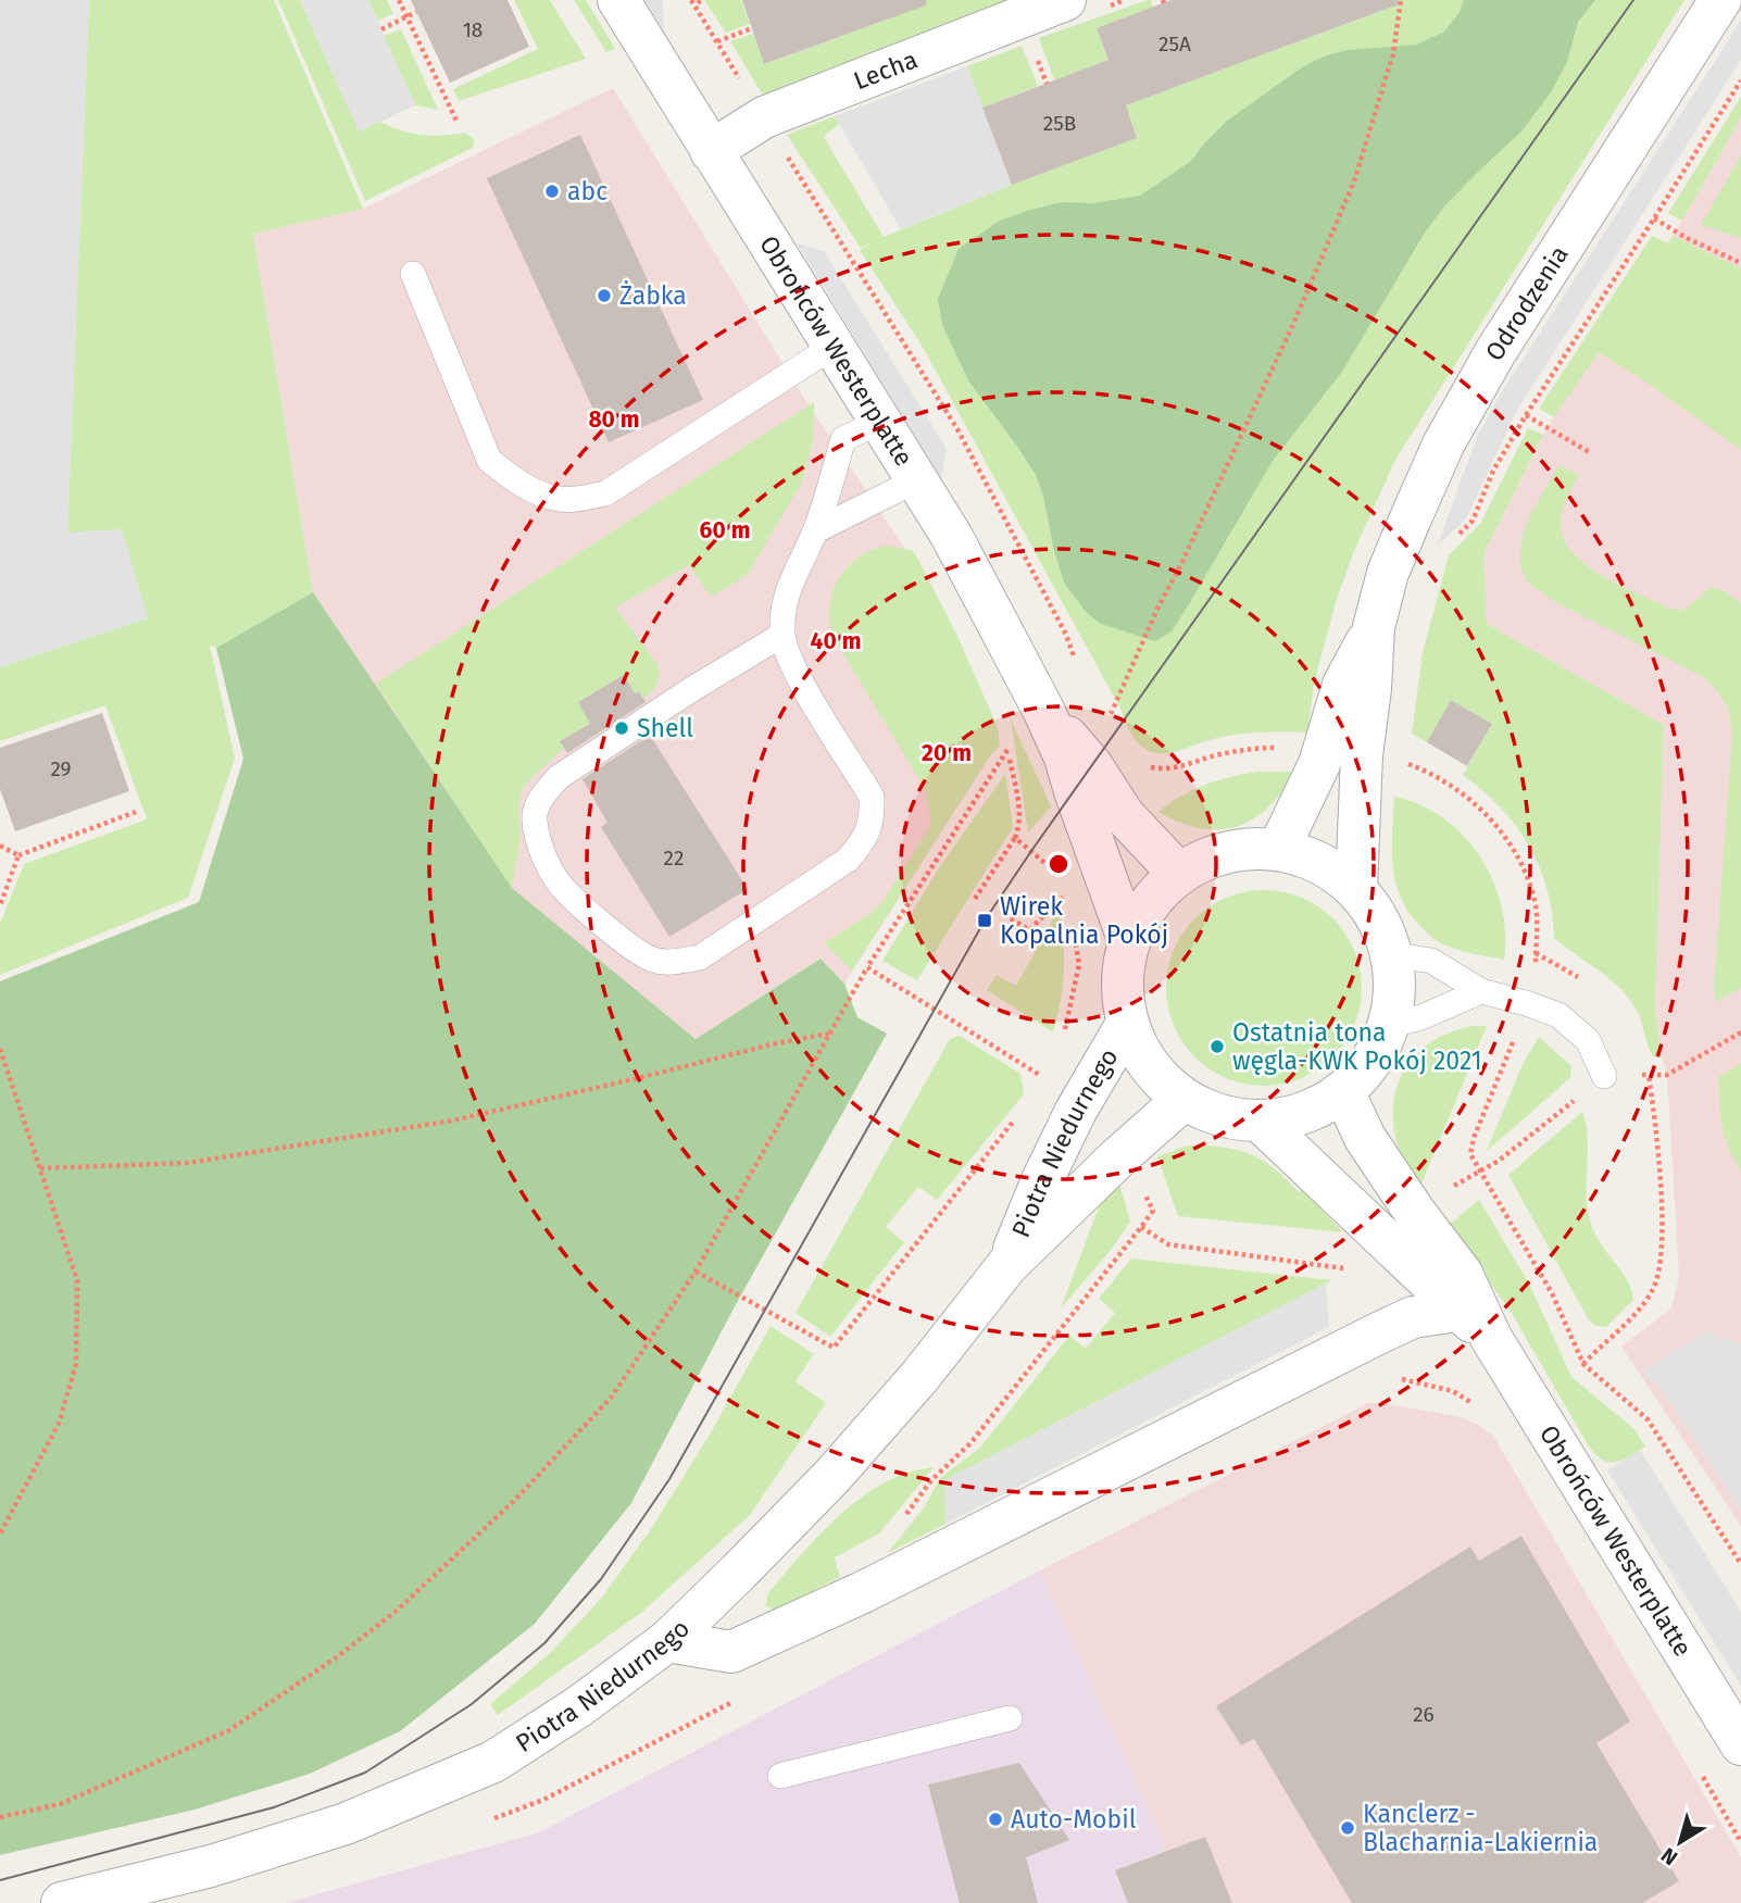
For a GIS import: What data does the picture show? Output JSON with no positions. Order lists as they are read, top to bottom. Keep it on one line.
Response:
{"streets":{"street":["Lecha","Odrodzenia","Obrońców Westerplatte","Piotra Niedurnego"]},"crossings":[["Lecha","Obrońców Westerplatte"]],"places":{"other":["abc","Żabka","Shell","Ostatnia tona węgla-KWK Pokój 2021","Auto-Mobil","Kanclerz - Blacharnia-Lakiernia"],"transit":["Wirek Kopalnia Pokój"]},"house_numbers":["18","25A","25B","29","22","26"],"north":"bottom left","rings":["80 m","60 m","40 m","20 m"]}
